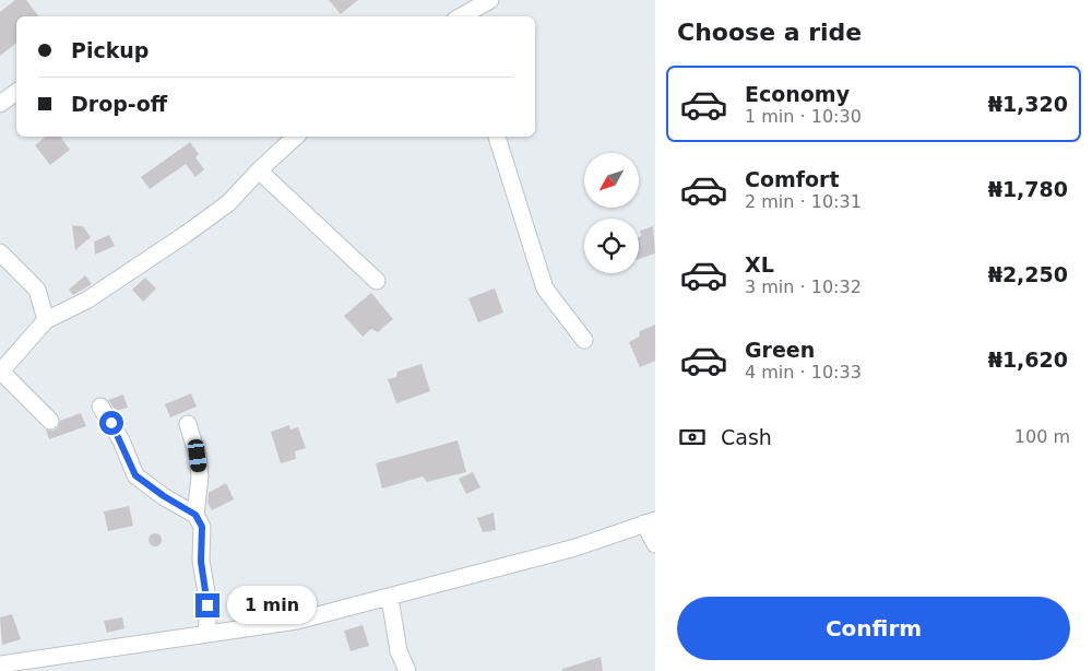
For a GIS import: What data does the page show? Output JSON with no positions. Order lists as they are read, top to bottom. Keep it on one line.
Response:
{"north":"bottom left","page":{"heading":"Choose a ride","banner":["Pickup","Drop-off"],"list":[{"name":"Economy","note":"1 min · 10:30","value":"₦1,320"},{"name":"Comfort","note":"2 min · 10:31","value":"₦1,780"},{"name":"XL","note":"3 min · 10:32","value":"₦2,250"},{"name":"Green","note":"4 min · 10:33","value":"₦1,620"}],"pay":["Cash","100 m"],"bubble":"1 min","buttons":"Confirm"}}
